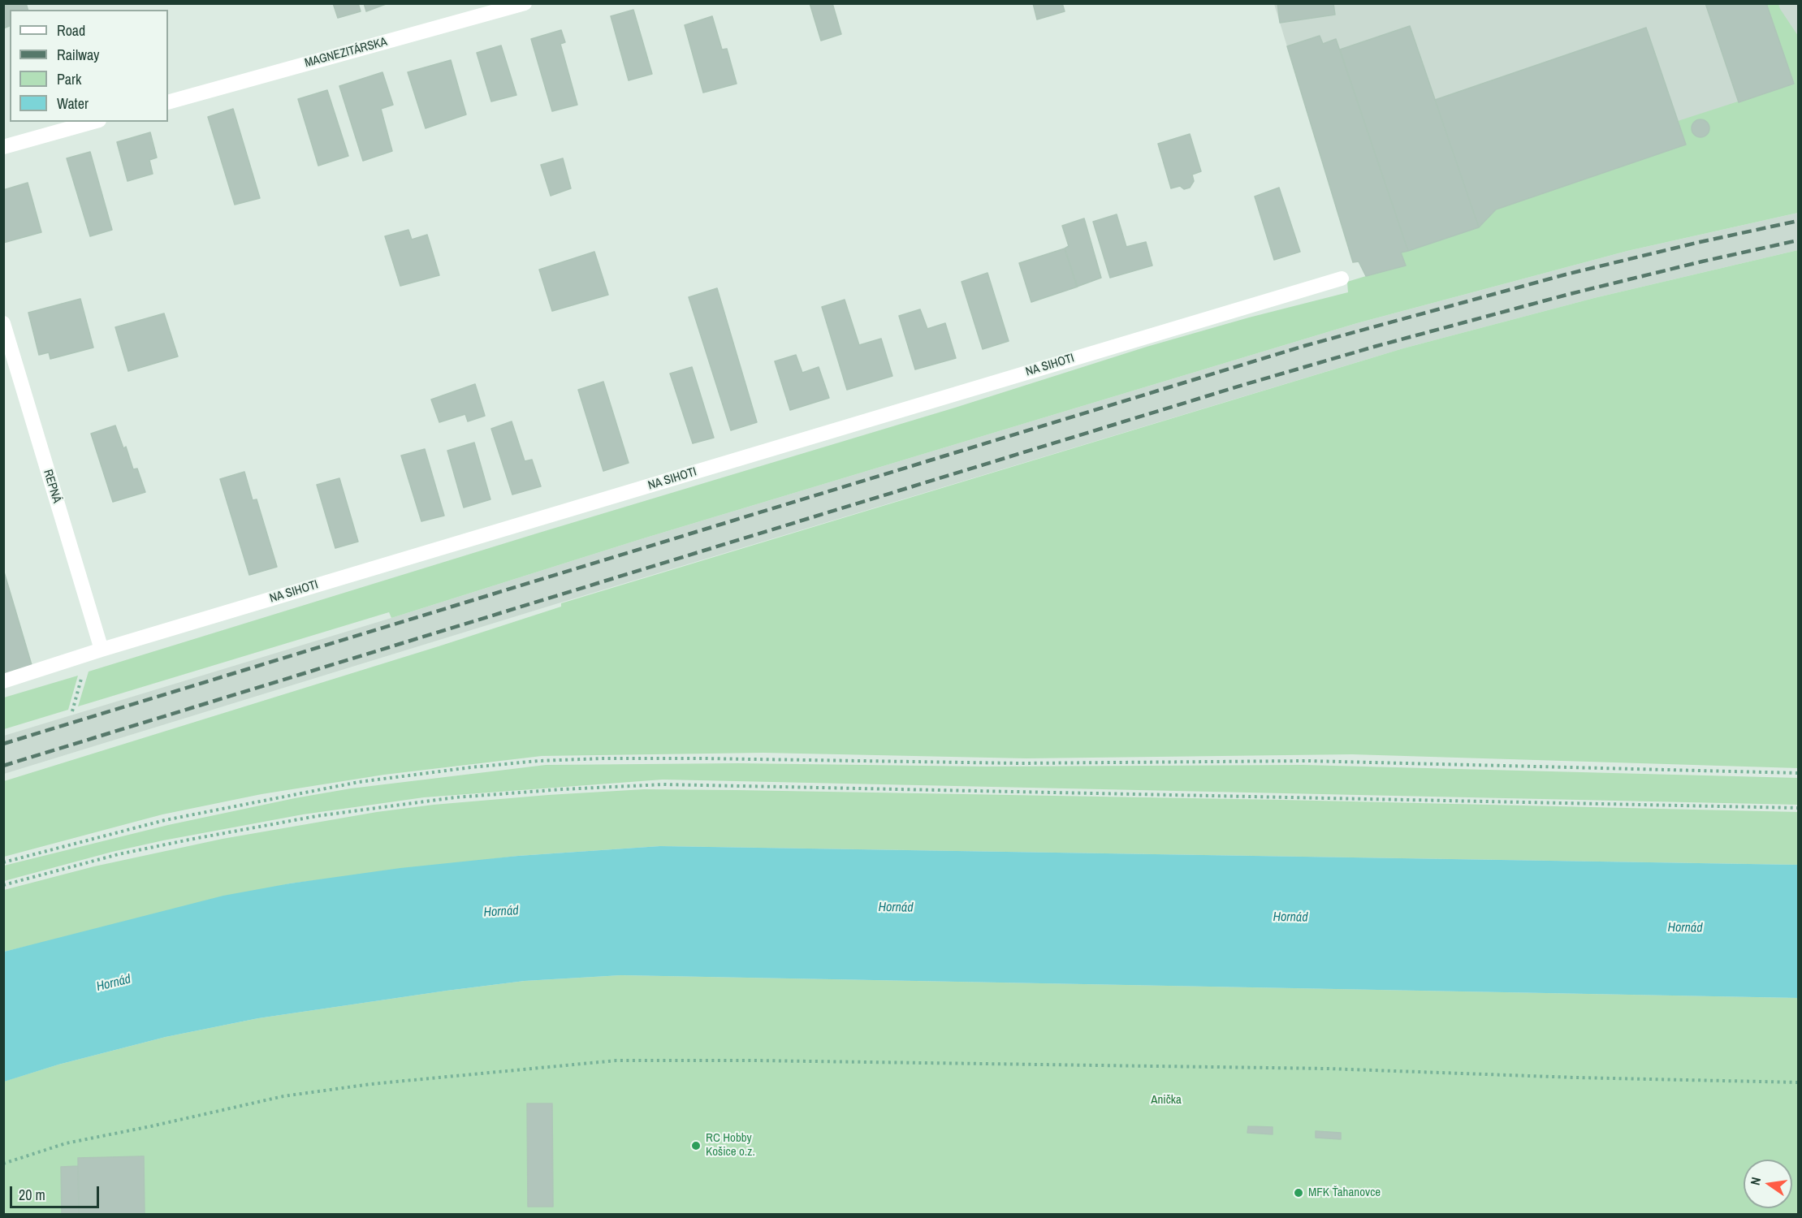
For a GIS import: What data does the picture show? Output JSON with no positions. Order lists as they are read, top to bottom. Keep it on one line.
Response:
{"streets":{"street":["MAGNEZITÁRSKA","NA SIHOTI","REPNÁ"]},"crossings":[["NA SIHOTI","REPNÁ"]],"water":["Hornád"],"parks":["Anička"],"places":["RC Hobby Košice o.z.","MFK Ťahanovce"],"legend":["Road","Railway","Park","Water"],"scale_bar":"20 m","north":"left"}
